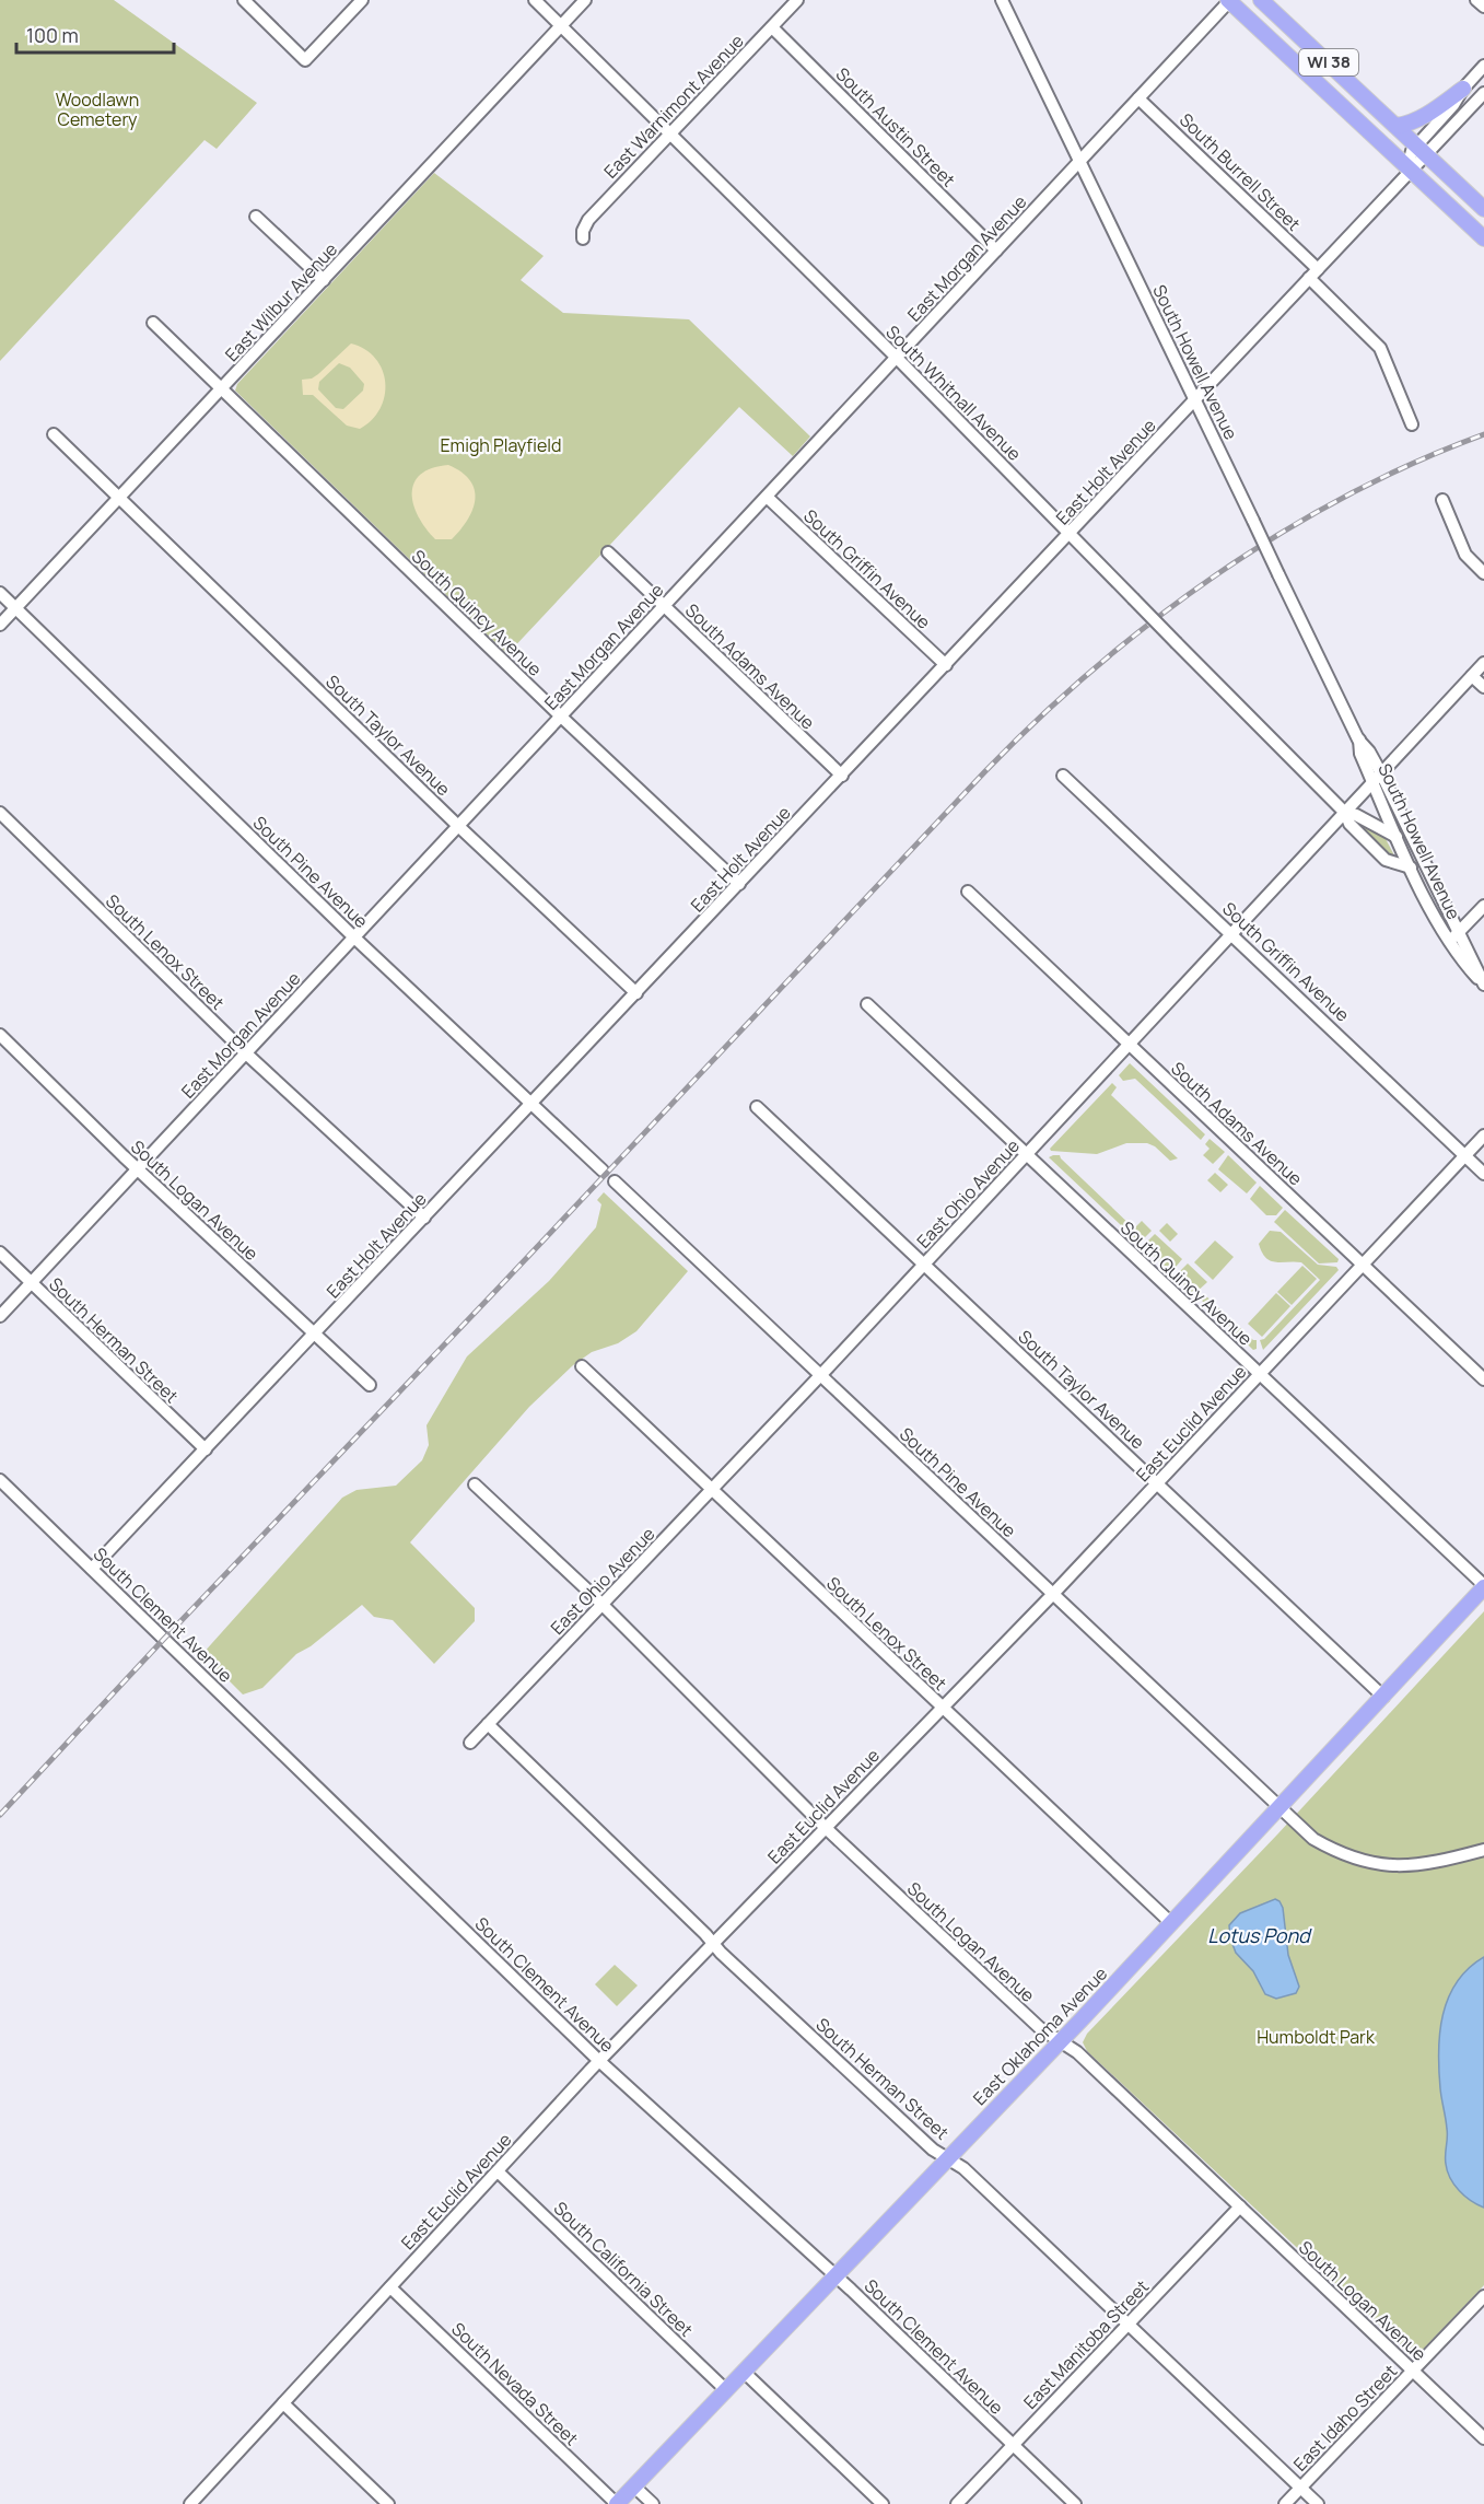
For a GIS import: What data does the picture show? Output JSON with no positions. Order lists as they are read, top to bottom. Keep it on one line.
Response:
{"streets":{"main road":["WI 38","East Oklahoma Avenue"],"street":["East Warnimont Avenue","South Austin Street","South Burrell Street","East Morgan Avenue","East Wilbur Avenue","South Howell Avenue","South Whitnall Avenue","East Holt Avenue","South Griffin Avenue","South Quincy Avenue","South Adams Avenue","South Taylor Avenue","South Pine Avenue","South Lenox Street","East Ohio Avenue","South Logan Avenue","South Herman Street","East Euclid Avenue","South Clement Avenue","South California Street","East Manitoba Street","South Nevada Street","East Idaho Street"]},"crossings":[["WI 38","East Morgan Avenue"],["WI 38","East Holt Avenue"],["East Warnimont Avenue","South Austin Street"],["East Warnimont Avenue","South Whitnall Avenue"],["South Austin Street","East Morgan Avenue"],["South Burrell Street","East Morgan Avenue"],["South Burrell Street","East Holt Avenue"],["East Morgan Avenue","South Howell Avenue"],["East Morgan Avenue","South Whitnall Avenue"],["East Morgan Avenue","South Griffin Avenue"],["East Morgan Avenue","South Quincy Avenue"],["East Morgan Avenue","South Adams Avenue"],["East Morgan Avenue","South Taylor Avenue"],["East Morgan Avenue","South Pine Avenue"],["East Morgan Avenue","South Lenox Street"],["East Morgan Avenue","South Logan Avenue"],["East Morgan Avenue","South Herman Street"],["East Wilbur Avenue","South Whitnall Avenue"],["East Wilbur Avenue","South Quincy Avenue"],["East Wilbur Avenue","South Taylor Avenue"],["East Wilbur Avenue","South Pine Avenue"],["South Howell Avenue","South Whitnall Avenue"],["South Howell Avenue","East Holt Avenue"],["South Howell Avenue","East Ohio Avenue"],["South Whitnall Avenue","East Holt Avenue"],["South Whitnall Avenue","East Ohio Avenue"],["East Holt Avenue","South Griffin Avenue"],["East Holt Avenue","South Quincy Avenue"],["East Holt Avenue","South Adams Avenue"],["East Holt Avenue","South Taylor Avenue"],["East Holt Avenue","South Pine Avenue"],["East Holt Avenue","South Lenox Street"],["East Holt Avenue","South Logan Avenue"],["East Holt Avenue","South Herman Street"],["East Holt Avenue","South Clement Avenue"],["South Griffin Avenue","East Ohio Avenue"],["South Griffin Avenue","East Euclid Avenue"],["South Quincy Avenue","East Ohio Avenue"],["South Quincy Avenue","East Euclid Avenue"],["South Quincy Avenue","East Oklahoma Avenue"],["South Adams Avenue","East Ohio Avenue"],["South Adams Avenue","East Euclid Avenue"],["South Taylor Avenue","East Ohio Avenue"],["South Taylor Avenue","East Euclid Avenue"],["South Taylor Avenue","East Oklahoma Avenue"],["South Pine Avenue","East Ohio Avenue"],["South Pine Avenue","East Euclid Avenue"],["South Pine Avenue","East Oklahoma Avenue"],["South Lenox Street","East Ohio Avenue"],["South Lenox Street","East Euclid Avenue"],["South Lenox Street","East Oklahoma Avenue"],["East Ohio Avenue","South Logan Avenue"],["East Ohio Avenue","South Herman Street"],["South Logan Avenue","East Euclid Avenue"],["South Logan Avenue","East Oklahoma Avenue"],["South Logan Avenue","East Manitoba Street"],["South Logan Avenue","East Idaho Street"],["South Herman Street","East Euclid Avenue"],["South Herman Street","East Oklahoma Avenue"],["South Herman Street","East Manitoba Street"],["South Herman Street","East Idaho Street"],["East Euclid Avenue","South Clement Avenue"],["East Euclid Avenue","South California Street"],["East Euclid Avenue","South Nevada Street"],["South Clement Avenue","East Oklahoma Avenue"],["South Clement Avenue","East Manitoba Street"],["East Oklahoma Avenue","South California Street"],["East Oklahoma Avenue","South Nevada Street"]],"water":["Lotus Pond"],"parks":["Woodlawn Cemetery","Emigh Playfield","Humboldt Park"],"scale_bar":"100 m"}
